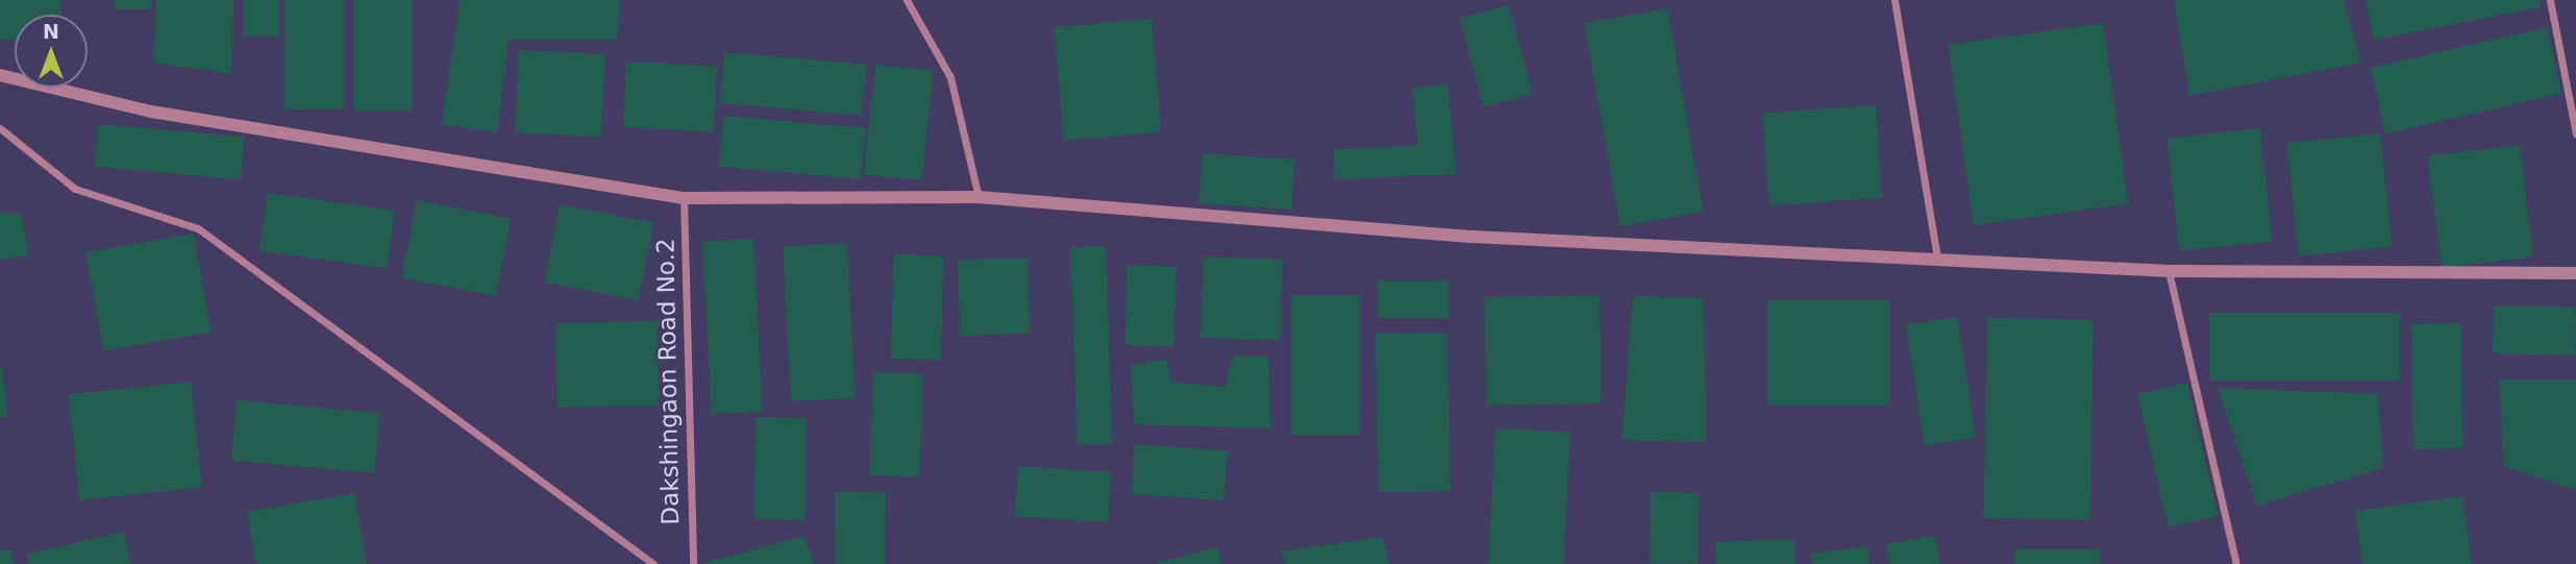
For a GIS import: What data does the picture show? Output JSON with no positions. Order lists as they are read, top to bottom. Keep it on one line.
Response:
{"streets":{"street":["Dakshingaon Road No.2"]},"north":"top"}
